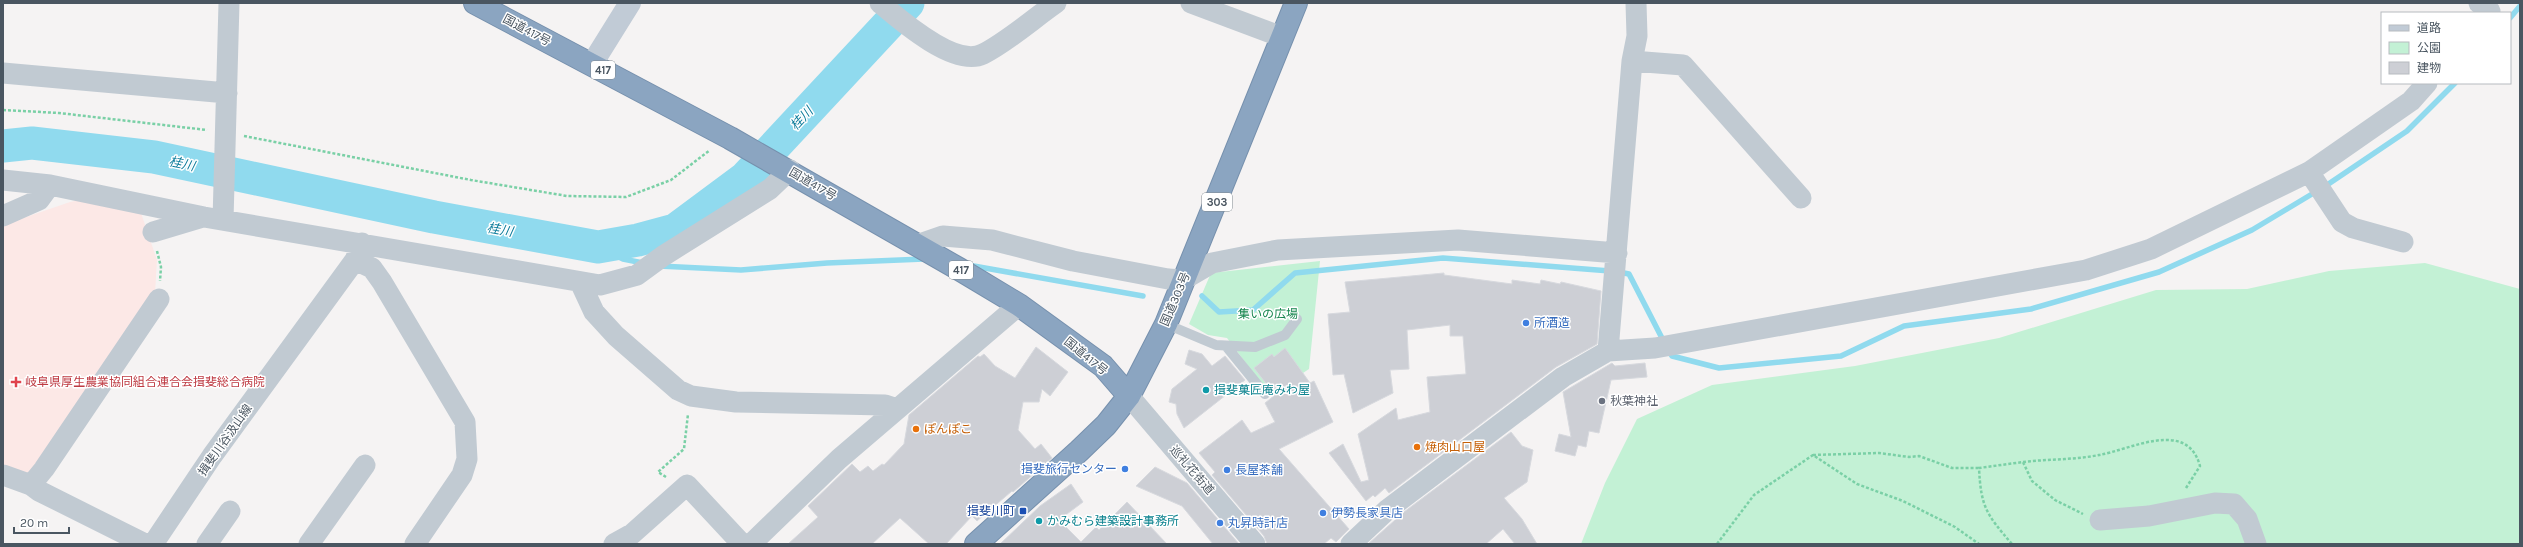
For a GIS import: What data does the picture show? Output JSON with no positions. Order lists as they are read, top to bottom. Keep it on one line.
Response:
{"streets":{"highway":["国道417号","417","303","国道303号"],"street":["揖斐川谷汲山線","巡礼花街道"]},"crossings":[["国道417号","国道303号"],["国道417号","巡礼花街道"],["国道303号","巡礼花街道"]],"water":["桂川"],"parks":["集いの広場"],"places":{"other":["所酒造","揖斐菓匠庵みわ屋","秋葉神社","ぽんぽこ","焼肉山口屋","揖斐旅行センター","長屋茶舗","伊勢長家具店","かみむら建築設計事務所","丸昇時計店"],"health":["岐阜県厚生農業協同組合連合会揖斐総合病院"],"transit":["揖斐川町"]},"legend":["道路","公園","建物"],"scale_bar":"20 m"}
